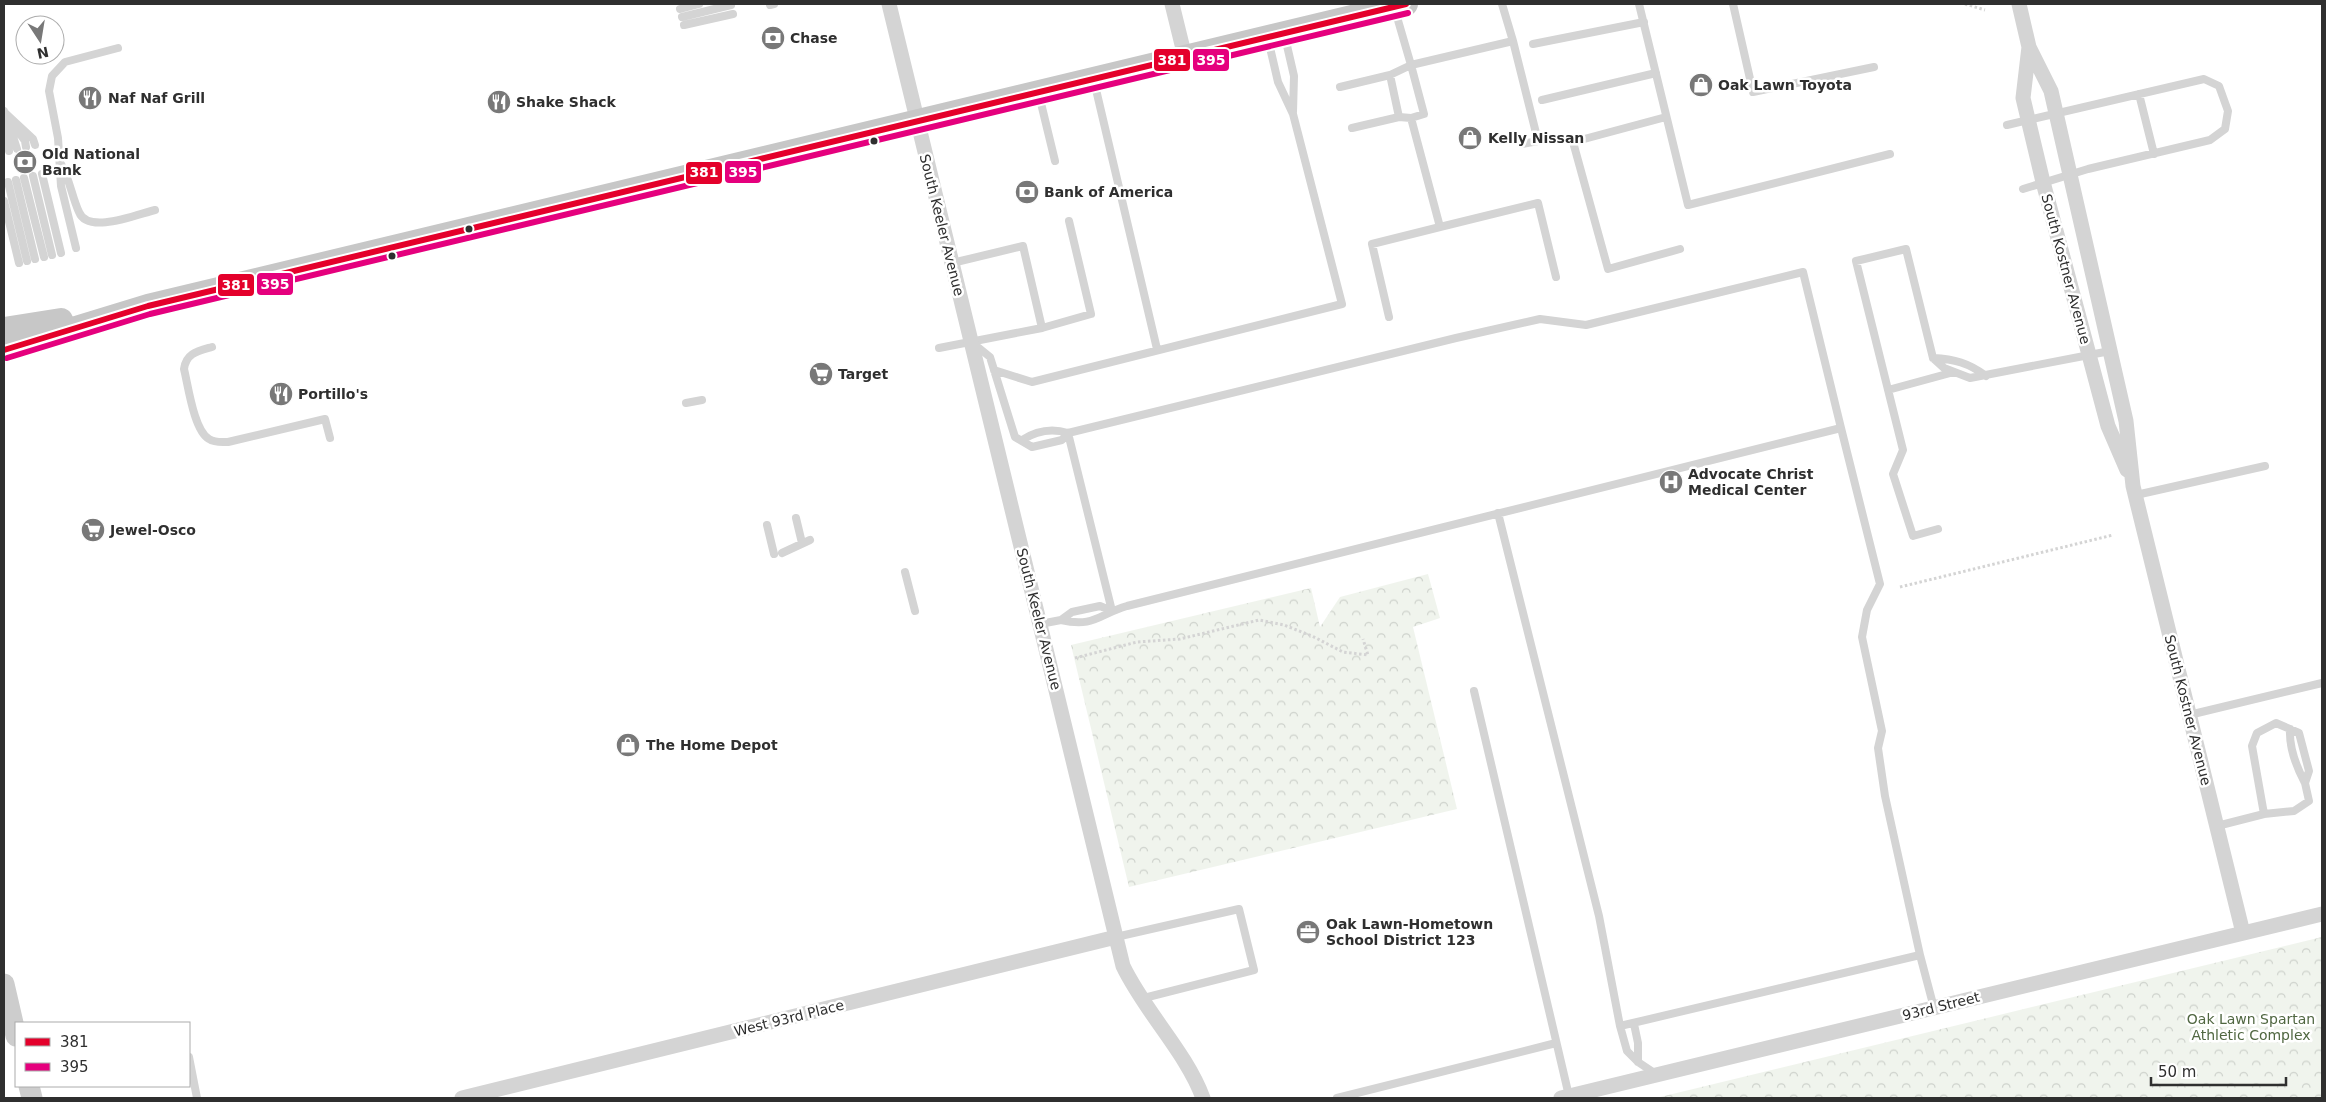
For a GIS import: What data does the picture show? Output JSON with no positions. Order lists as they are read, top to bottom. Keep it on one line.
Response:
{"streets":{"street":["South Keeler Avenue","South Kostner Avenue","93rd Street","West 93rd Place"]},"crossings":[["South Keeler Avenue","West 93rd Place"],["South Kostner Avenue","93rd Street"]],"parks":["Oak Lawn Spartan Athletic Complex"],"places":{"bank":["Chase","Old National Bank","Bank of America"],"shop":["Oak Lawn Toyota","Kelly Nissan","The Home Depot"],"restaurant":["Naf Naf Grill","Shake Shack","Portillo's"],"supermarket":["Target","Jewel-Osco"],"hospital":["Advocate Christ Medical Center"],"office":["Oak Lawn-Hometown School District 123"]},"lines":["transit line 381","transit line 395"],"legend":["381","395"],"scale_bar":"50 m","north":"bottom"}
